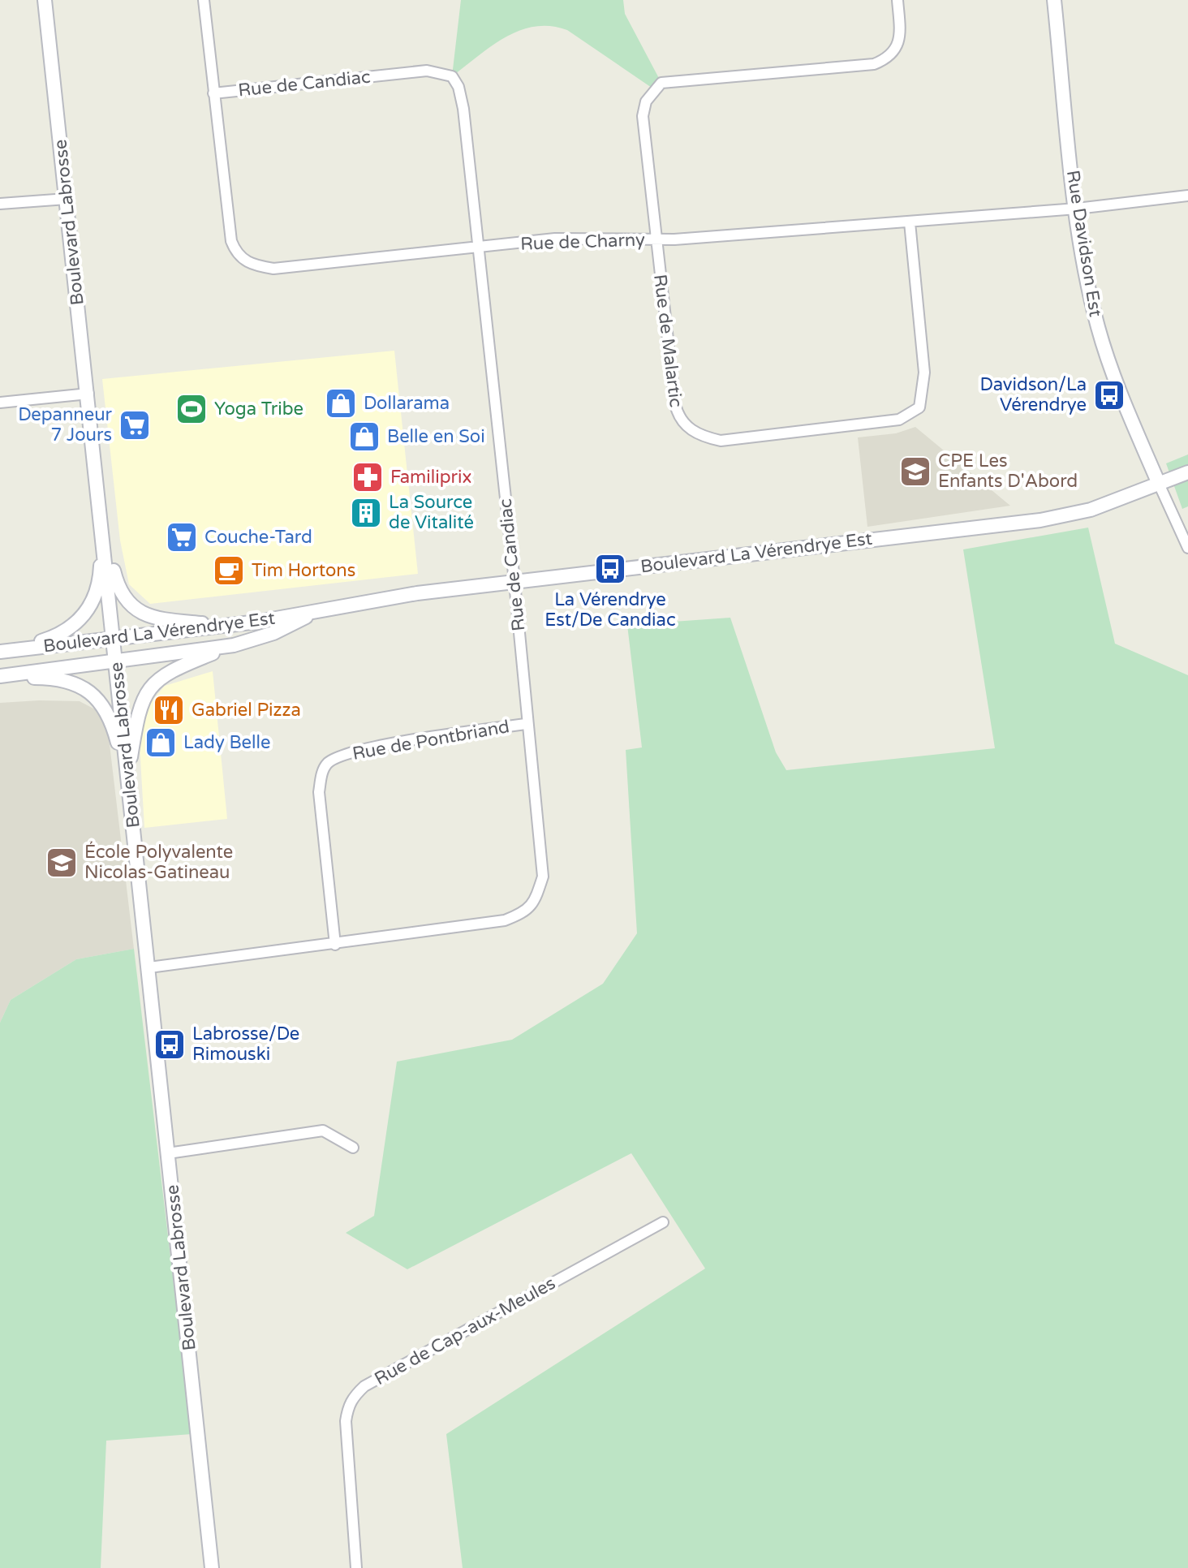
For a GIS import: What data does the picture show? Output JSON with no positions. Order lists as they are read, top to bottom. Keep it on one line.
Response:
{"streets":{"main road":["Boulevard Labrosse","Rue Davidson Est","Boulevard La Vérendrye Est"],"street":["Rue de Candiac","Rue de Charny","Rue de Malartic","Rue de Pontbriand","Rue de Cap-aux-Meules"]},"crossings":[["Rue de Candiac","Boulevard Labrosse"],["Rue de Candiac","Rue de Charny"],["Rue de Candiac","Boulevard La Vérendrye Est"],["Rue de Candiac","Rue de Pontbriand"],["Boulevard Labrosse","Boulevard La Vérendrye Est"],["Rue de Charny","Rue Davidson Est"],["Rue de Charny","Rue de Malartic"],["Rue Davidson Est","Boulevard La Vérendrye Est"]],"places":{"bus stop":["Davidson/La Vérendrye","La Vérendrye Est/De Candiac","Labrosse/De Rimouski"],"shop":["Dollarama","Belle en Soi","Lady Belle"],"sports":["Yoga Tribe"],"supermarket":["Depanneur 7 Jours","Couche-Tard"],"school or university":["CPE Les Enfants D'Abord","École Polyvalente Nicolas-Gatineau"],"pharmacy":["Familiprix"],"building":["La Source de Vitalité"],"cafe":["Tim Hortons"],"restaurant":["Gabriel Pizza"]}}
